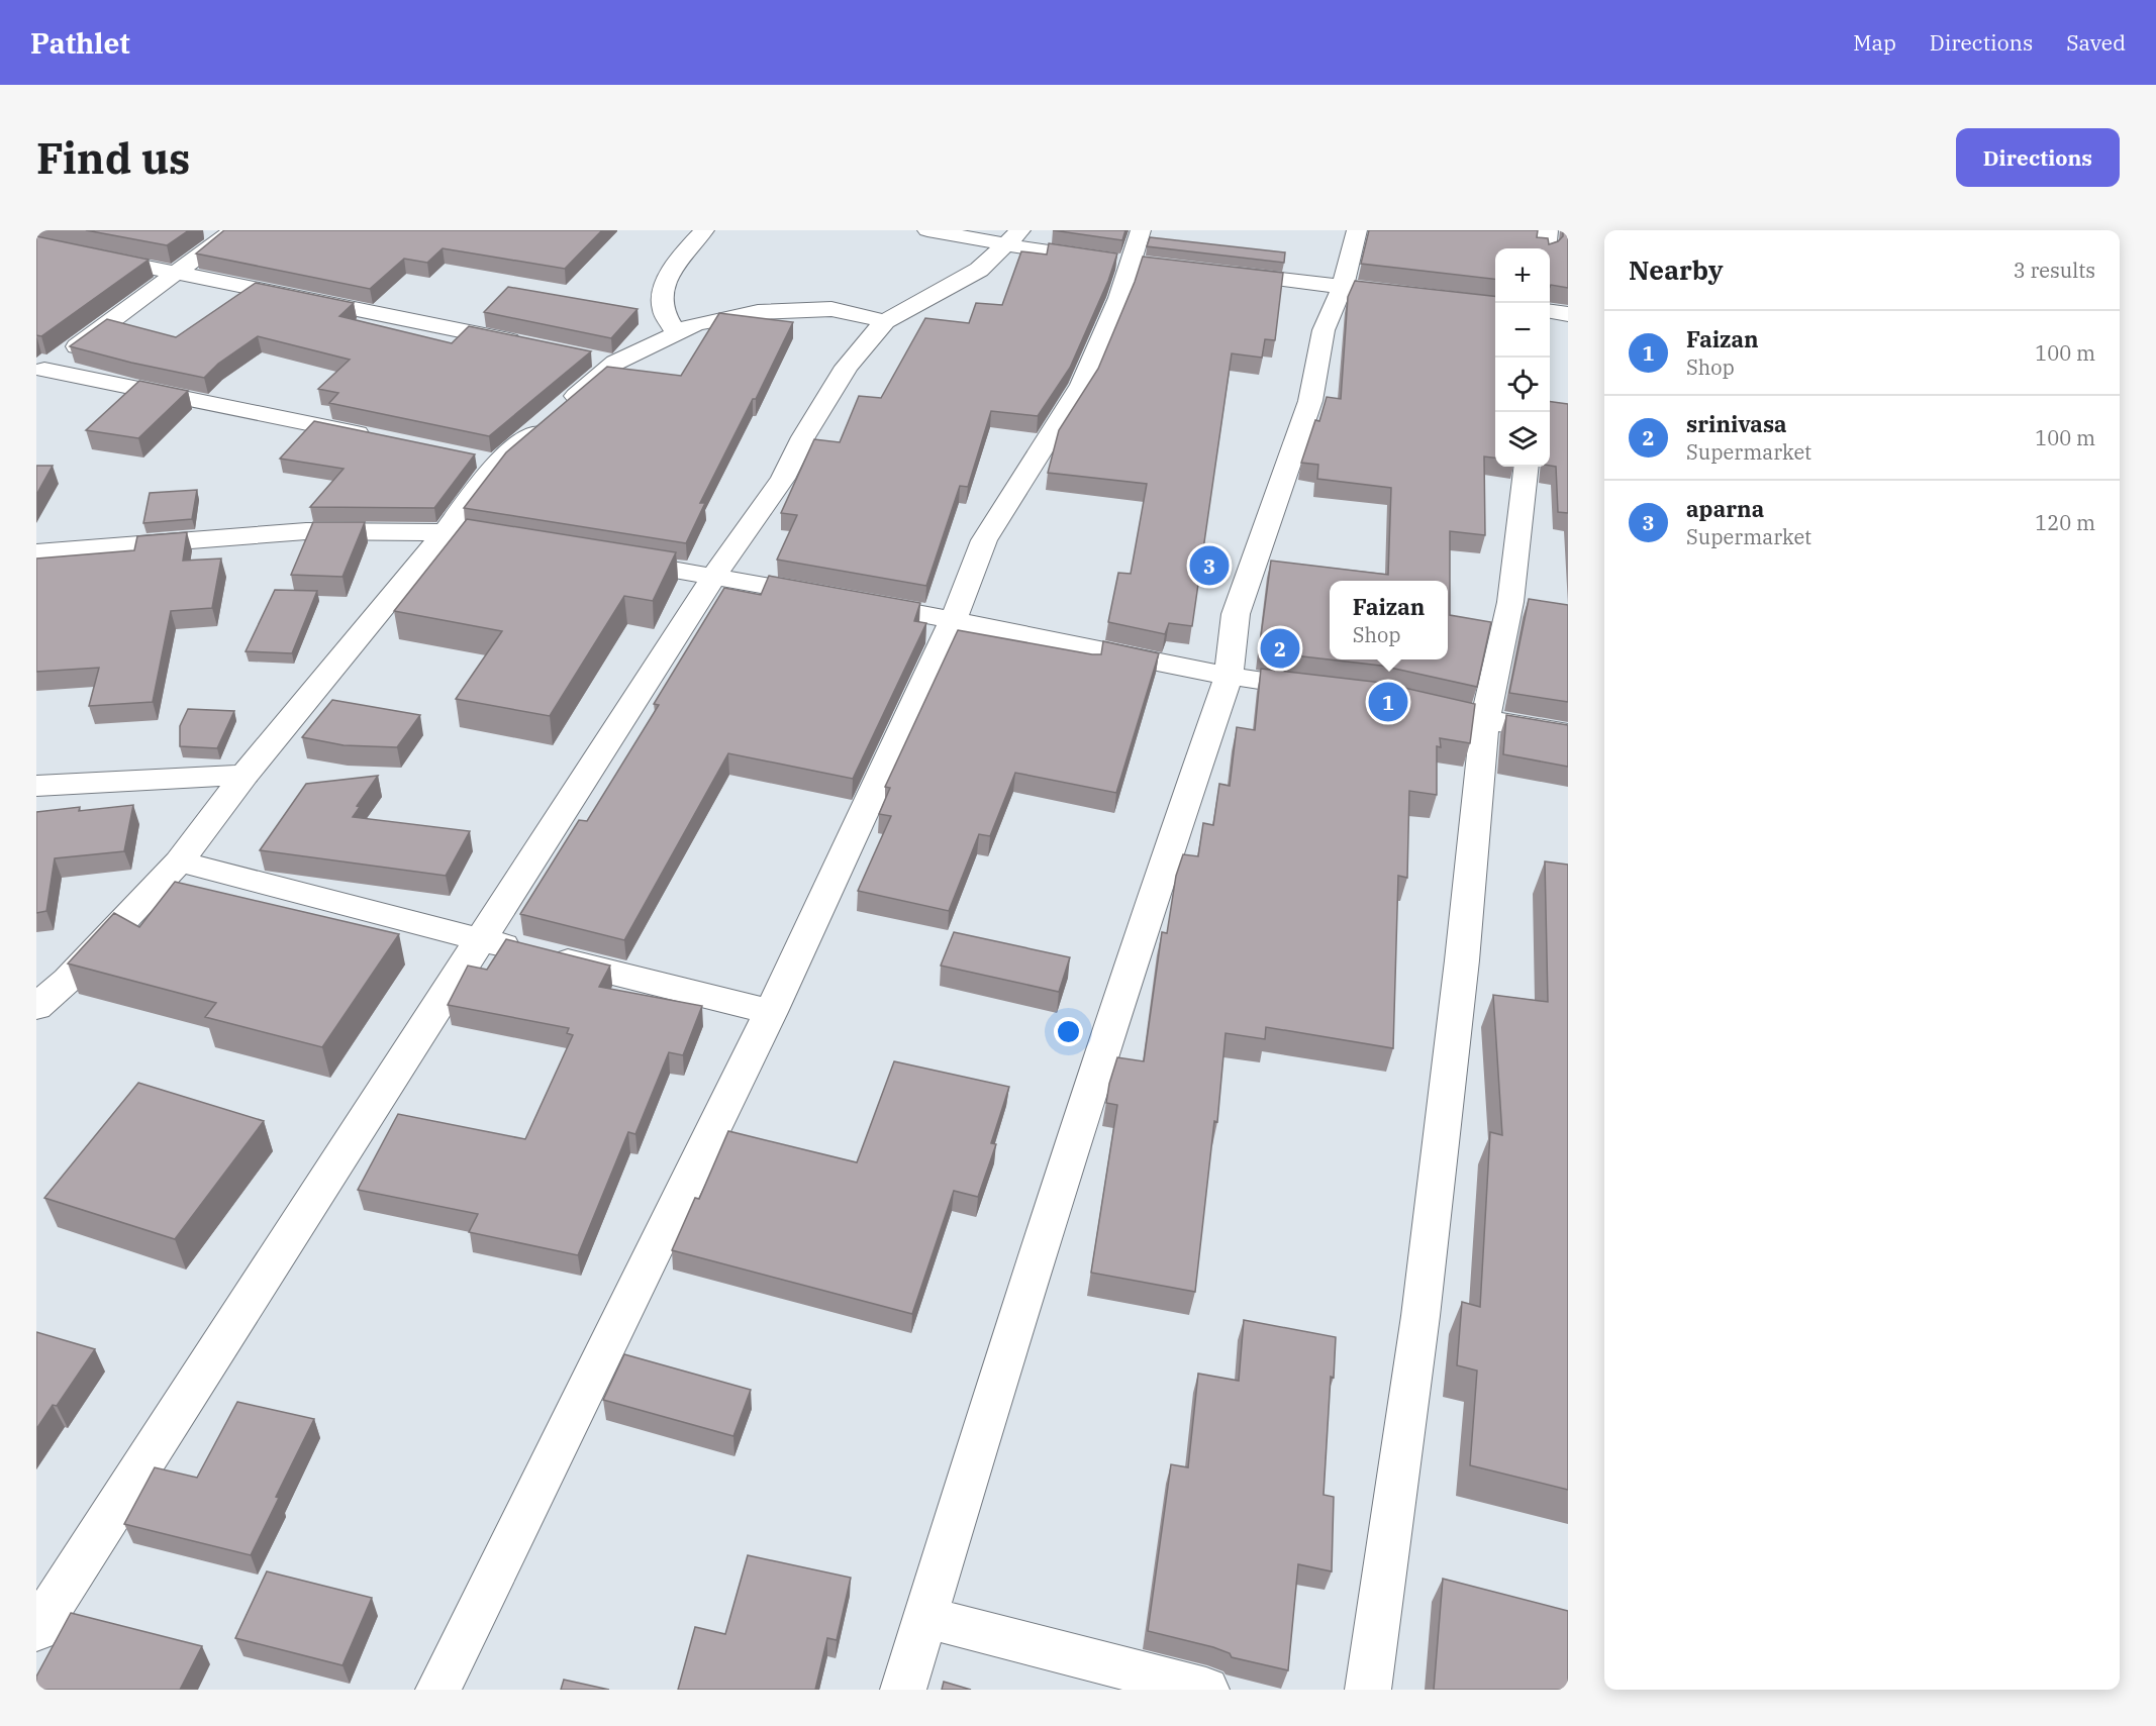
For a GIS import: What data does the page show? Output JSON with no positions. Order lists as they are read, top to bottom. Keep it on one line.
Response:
{"page":{"header":"Pathlet","nav":["Map","Directions","Saved"],"buttons":"Directions","title":"Find us","heading":["Nearby","3 results"],"map_buttons":["+","−"],"list":[{"mark":"1","name":"Faizan","note":"Shop","value":"100 m"},{"mark":"2","name":"srinivasa","note":"Supermarket","value":"100 m"},{"mark":"3","name":"aparna","note":"Supermarket","value":"120 m"}],"pins":["3","2","1"],"popup":["Faizan","Shop"]}}
